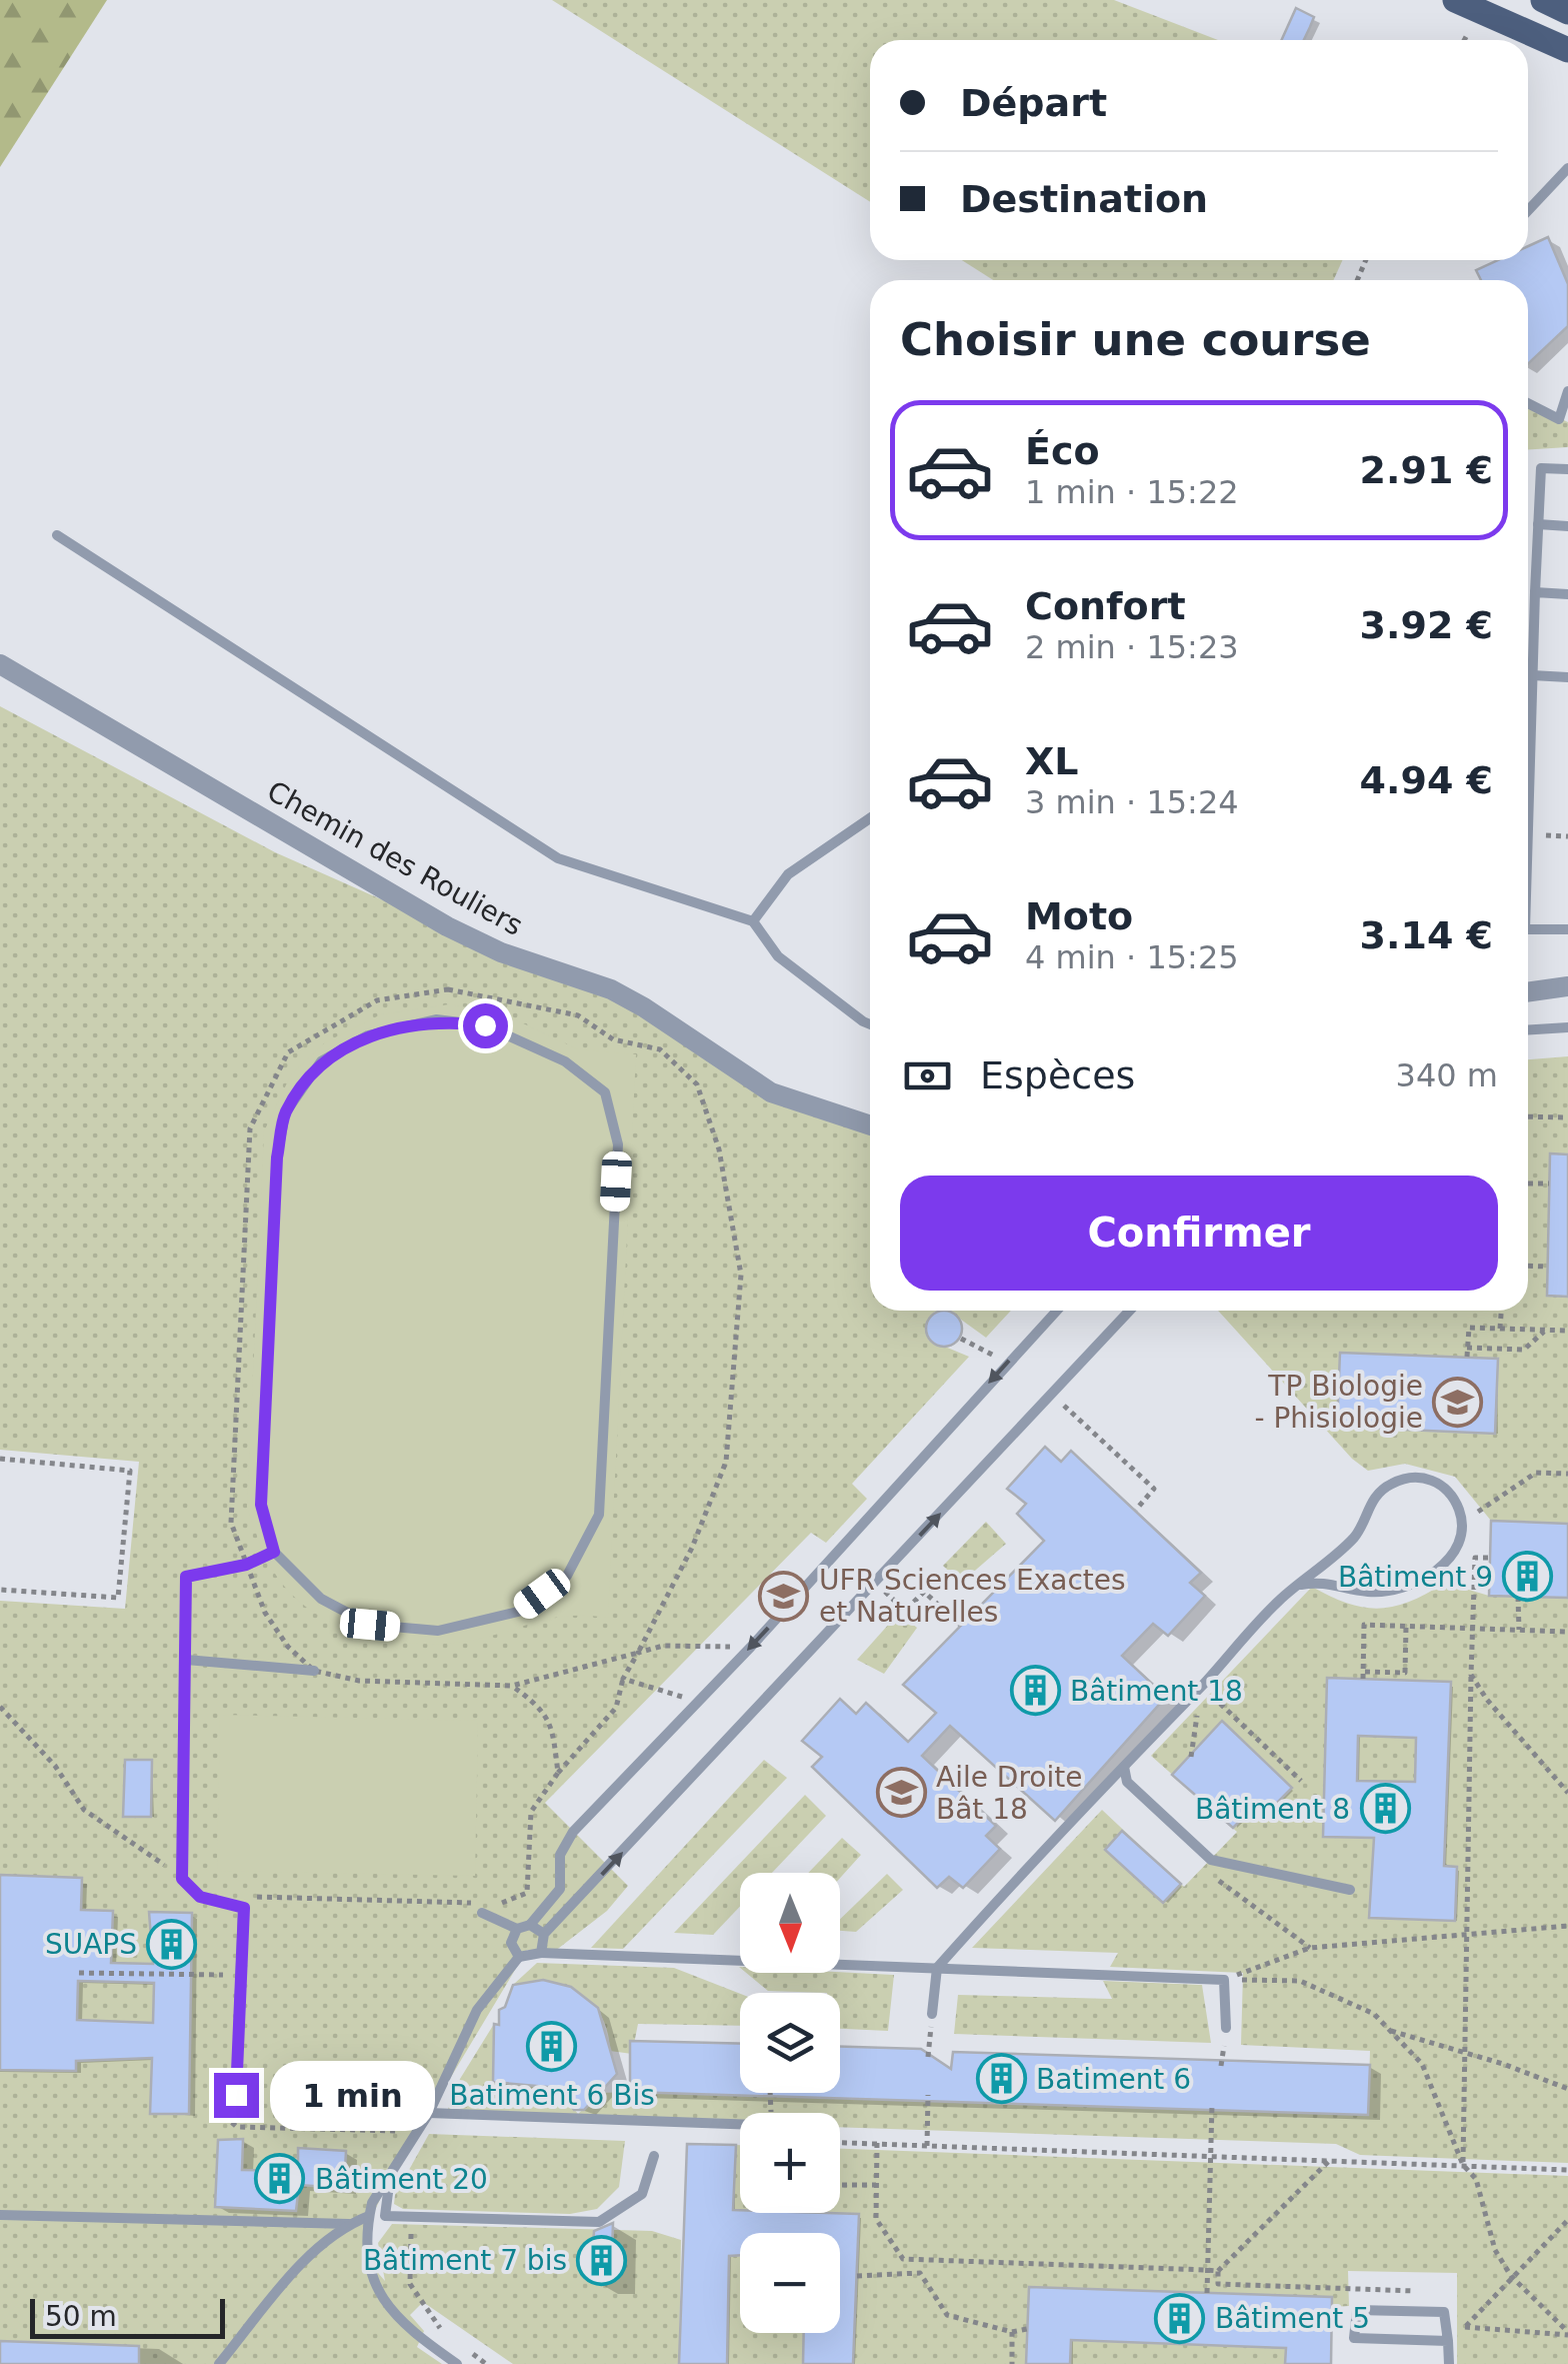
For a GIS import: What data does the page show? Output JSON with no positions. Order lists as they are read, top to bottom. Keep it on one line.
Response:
{"streets":{"street":["Chemin des Rouliers"]},"places":{"school or university":["TP Biologie - Phisiologie","UFR Sciences Exactes et Naturelles","Aile Droite Bât 18"],"building":["Bâtiment 9","Bâtiment 18","Bâtiment 8","SUAPS","Batiment 6 Bis","Batiment 6","Bâtiment 20","Bâtiment 7 bis","Bâtiment 5"]},"scale_bar":"50 m","north":"bottom","page":{"banner":["Départ","Destination"],"heading":"Choisir une course","list":[{"name":"Éco","note":"1 min · 15:22","value":"2.91 €"},{"name":"Confort","note":"2 min · 15:23","value":"3.92 €"},{"name":"XL","note":"3 min · 15:24","value":"4.94 €"},{"name":"Moto","note":"4 min · 15:25","value":"3.14 €"}],"pay":["Espèces","340 m"],"buttons":"Confirmer","map_buttons":["+","−"],"bubble":"1 min","scale":"50 m"}}
